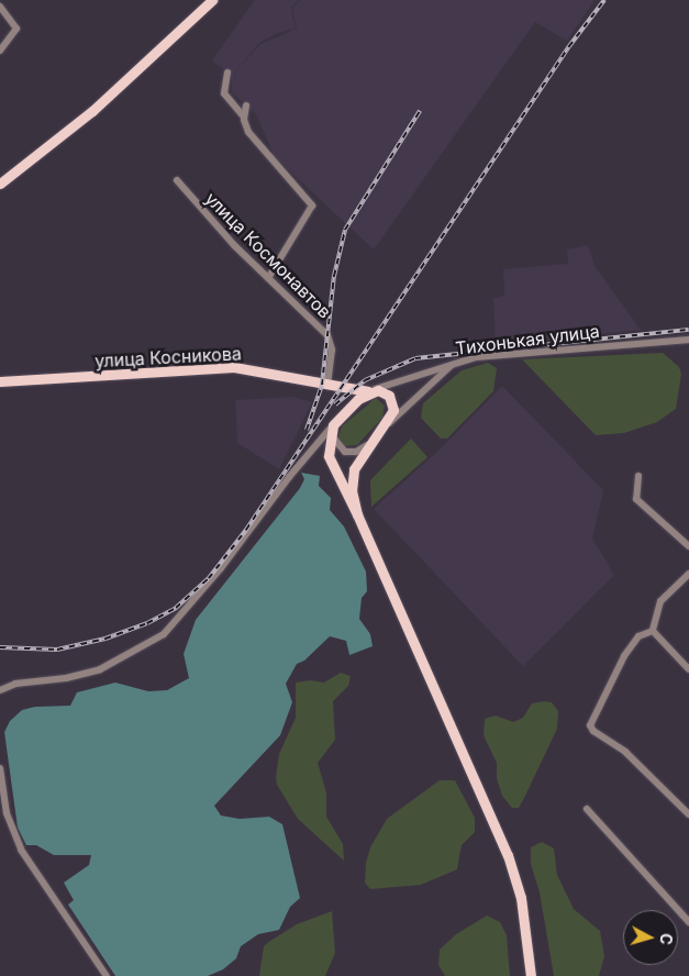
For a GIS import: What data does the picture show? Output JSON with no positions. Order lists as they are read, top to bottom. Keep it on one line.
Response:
{"streets":{"main road":["улица Косникова"],"street":["улица Космонавтов","Тихонькая улица"]},"crossings":[["улица Космонавтов","улица Косникова"],["Тихонькая улица","улица Косникова"]],"north":"right"}
